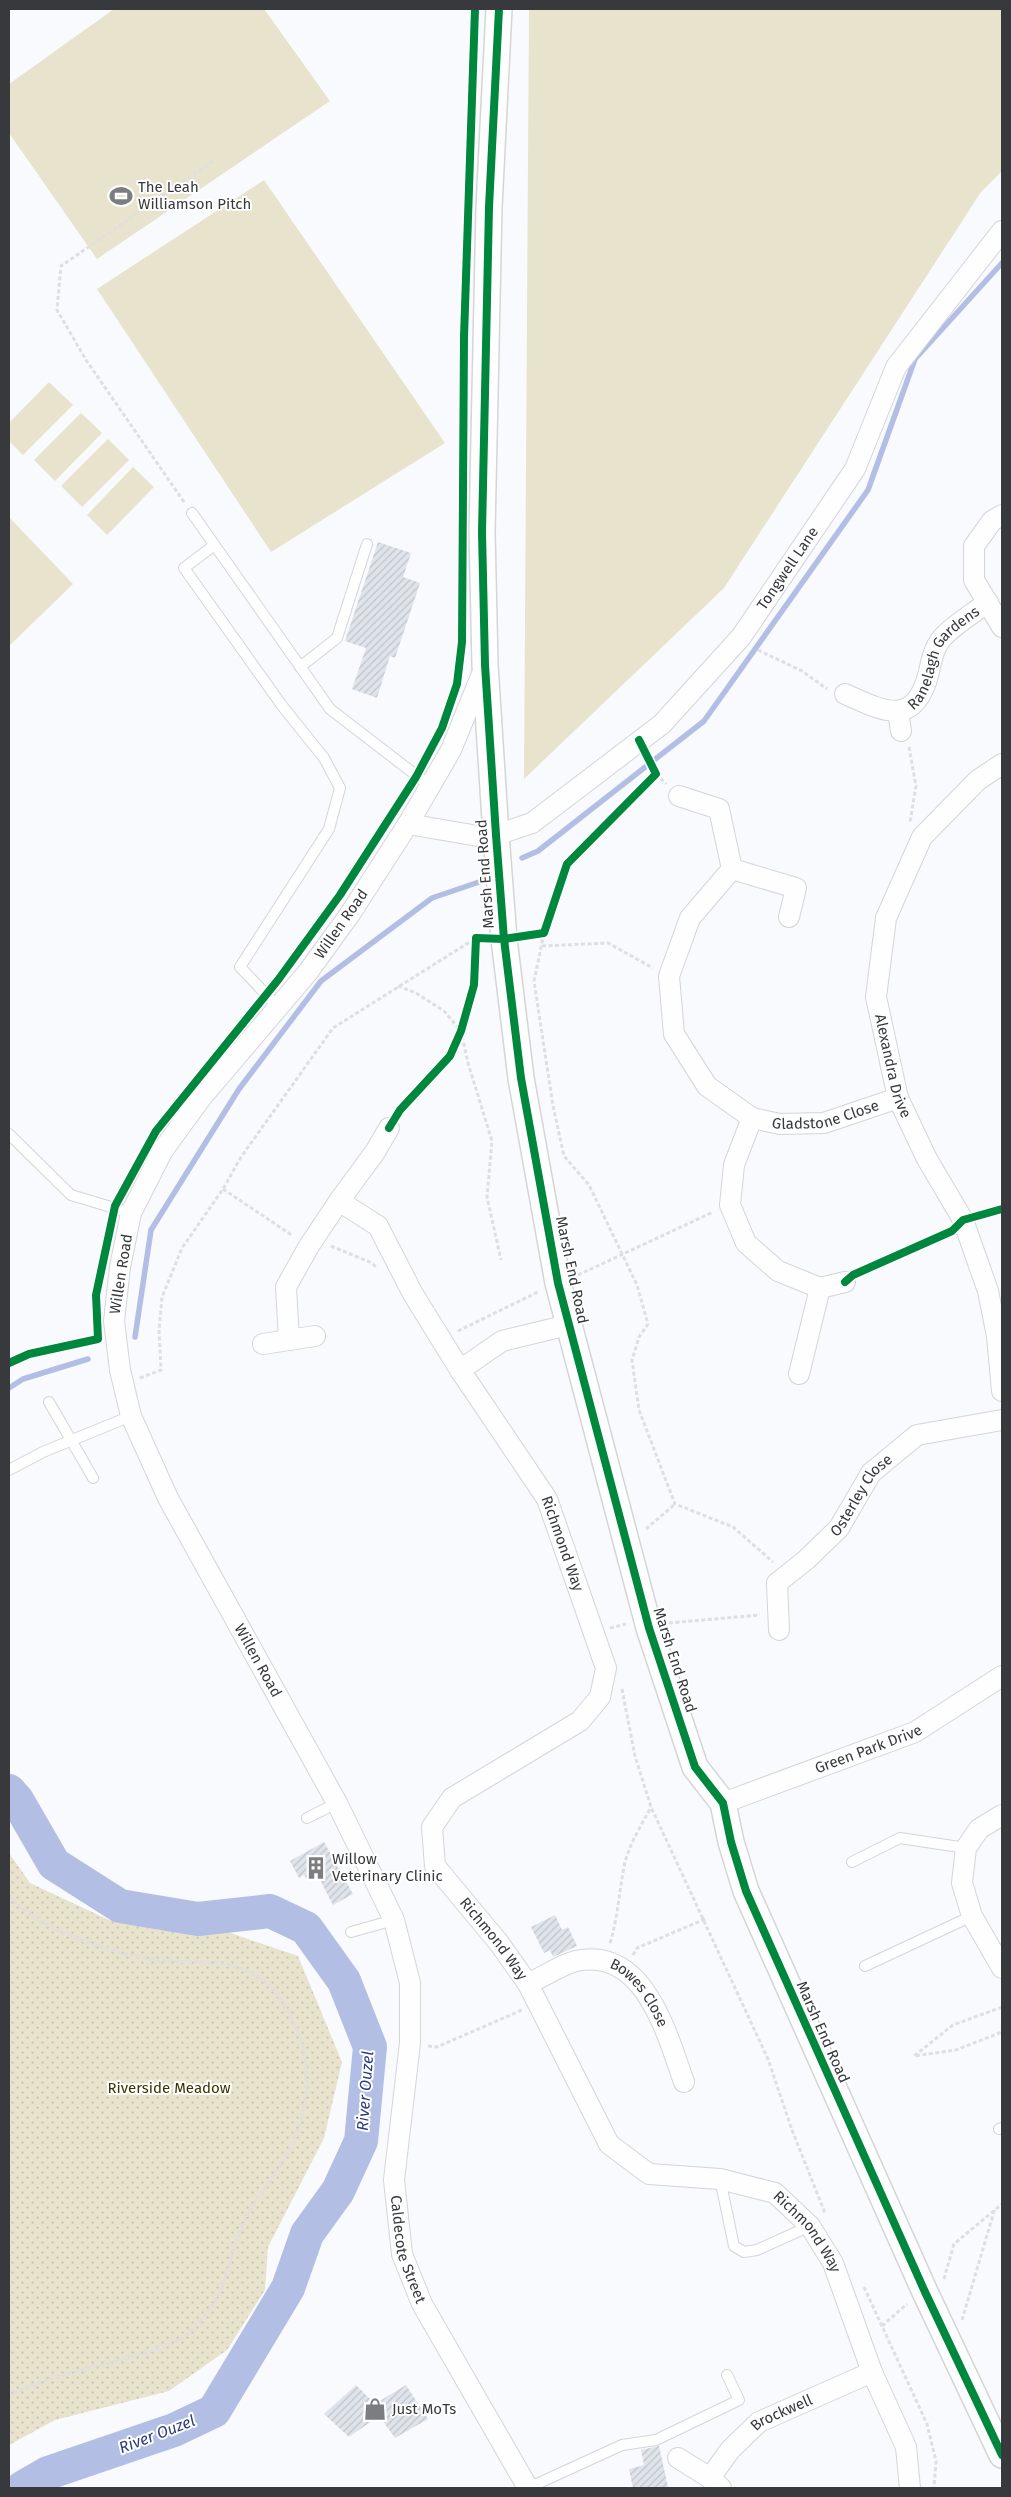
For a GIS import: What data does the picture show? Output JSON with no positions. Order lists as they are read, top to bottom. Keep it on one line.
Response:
{"streets":{"street":["Tongwell Lane","Ranelagh Gardens","Marsh End Road","Willen Road","Alexandra Drive","Gladstone Close","Osterley Close","Richmond Way","Green Park Drive","Bowes Close","Caldecote Street","Brockwell"]},"crossings":[["Tongwell Lane","Marsh End Road"],["Tongwell Lane","Willen Road"],["Marsh End Road","Willen Road"],["Marsh End Road","Green Park Drive"],["Willen Road","Caldecote Street"],["Alexandra Drive","Gladstone Close"],["Richmond Way","Bowes Close"],["Richmond Way","Brockwell"]],"water":["River Ouzel"],"parks":["Riverside Meadow"],"places":{"sports":["The Leah Williamson Pitch"],"building":["Willow Veterinary Clinic"],"shop":["Just MoTs"]}}
